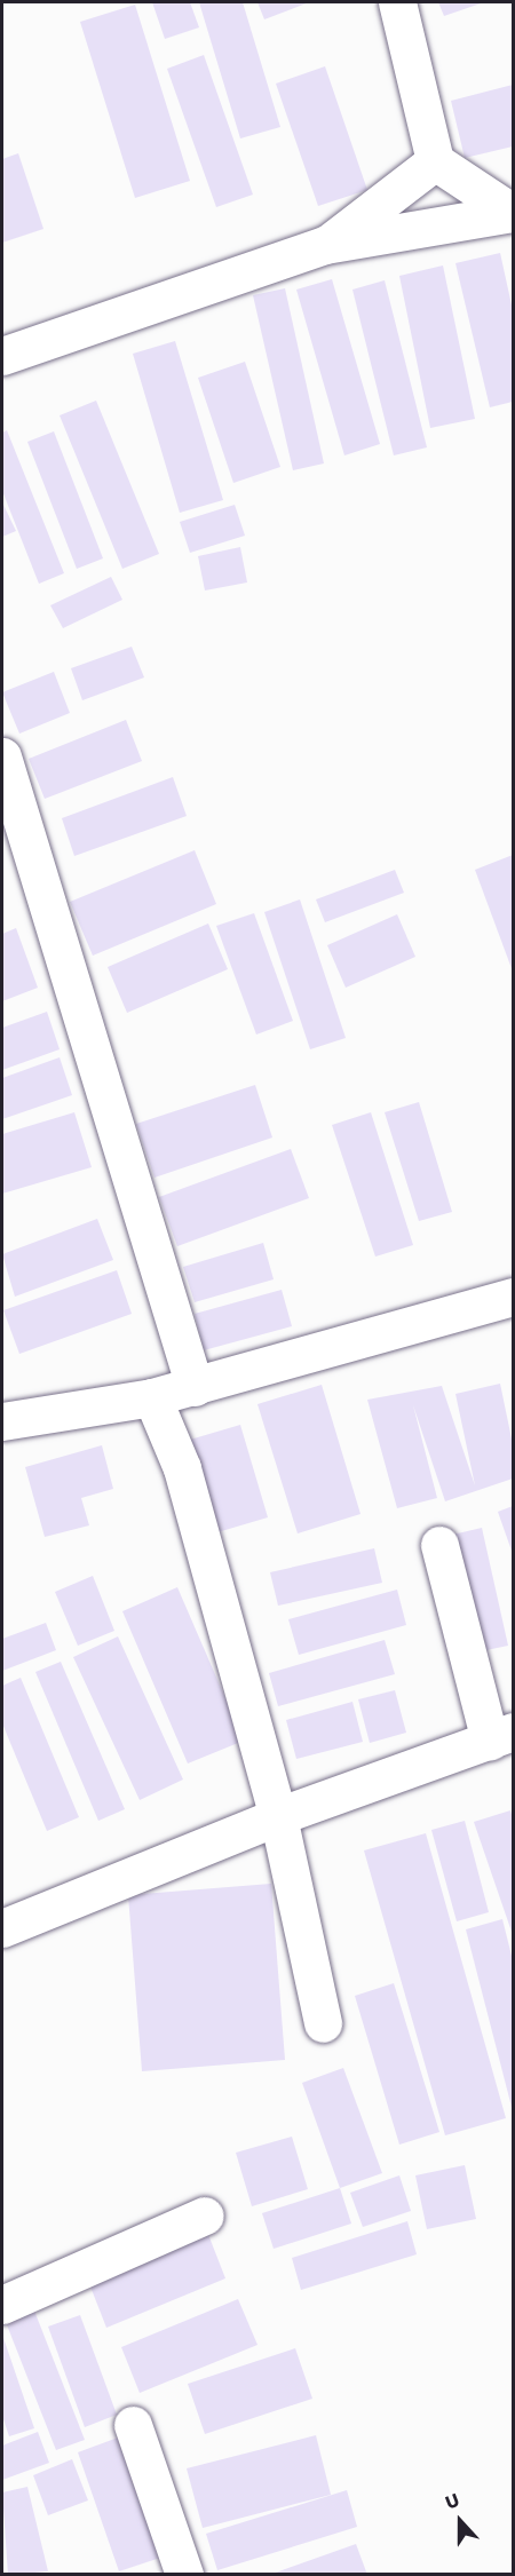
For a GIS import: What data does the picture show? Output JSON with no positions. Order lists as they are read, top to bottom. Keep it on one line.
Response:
{"north":"top"}
